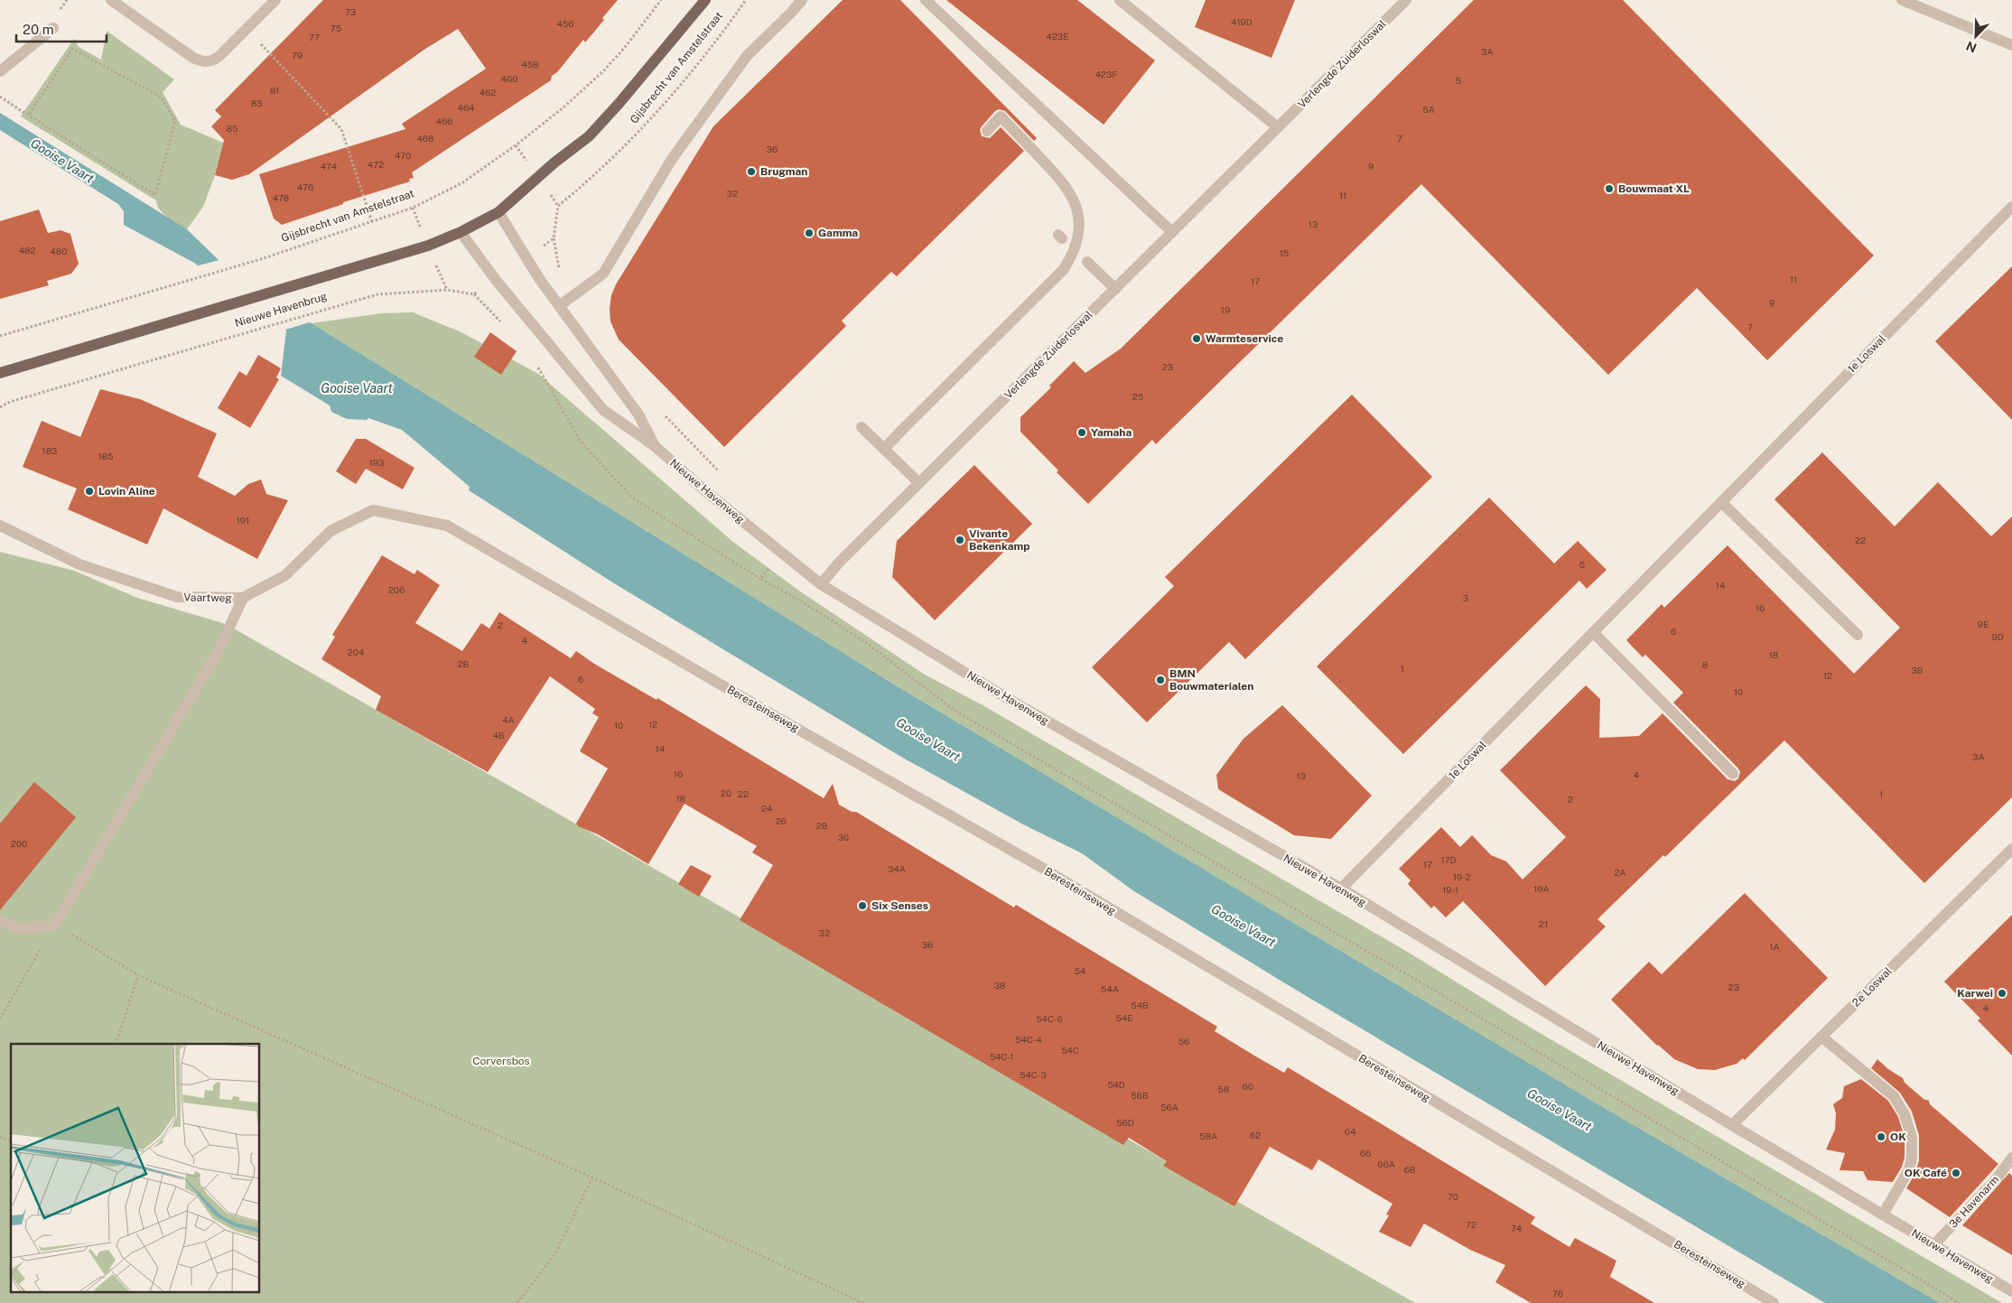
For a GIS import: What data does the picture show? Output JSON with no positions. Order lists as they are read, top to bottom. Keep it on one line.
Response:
{"streets":{"main road":["Gijsbrecht van Amstelstraat","Nieuwe Havenbrug"],"street":["Verlengde Zuiderloswal","1e Loswal","Nieuwe Havenweg","Vaartweg","Beresteinseweg","2e Loswal","3e Havenarm"]},"crossings":[["Verlengde Zuiderloswal","Nieuwe Havenweg"],["Gijsbrecht van Amstelstraat","Nieuwe Havenbrug"],["Gijsbrecht van Amstelstraat","Nieuwe Havenweg"],["1e Loswal","Nieuwe Havenweg"],["Nieuwe Havenweg","2e Loswal"],["Nieuwe Havenweg","3e Havenarm"],["Vaartweg","Beresteinseweg"]],"water":["Gooise Vaart"],"parks":["Corversbos"],"places":["Brugman","Bouwmaat XL","Gamma","Warmteservice","Yamaha","Lovin Aline","Vivante Bekenkamp","BMN Bouwmaterialen","Six Senses","Karwei","OK","OK Café"],"house_numbers":["73","419D","456","75","423E","77","3A","79","458","423F","460","5","81","462","83","464","5A","466","85","468","7","36","470","472","474","9","476","32","11","478","13","482","480","15","11","17","9","19","7","23","25","183","185","193","191","22","5","14","206","3","16","9E","2","6","9D","4","204","18","2B","8","1","3B","12","6","10","4A","12","10","4B","14","3A","16","4","13","20","22","1","18","2","24","26","28","30","200","17D","17","34A","2A","19-2","19A","19-1","21","32","36","1A","54","38","23","54A","54B","4","54E","54C-6","54C-4","56","54C","54C-1","54C-3","54D","60","58","56B","56A","56D","64","62","58A","66","66A","68","70","72","74","76"],"scale_bar":"20 m","north":"bottom left"}
